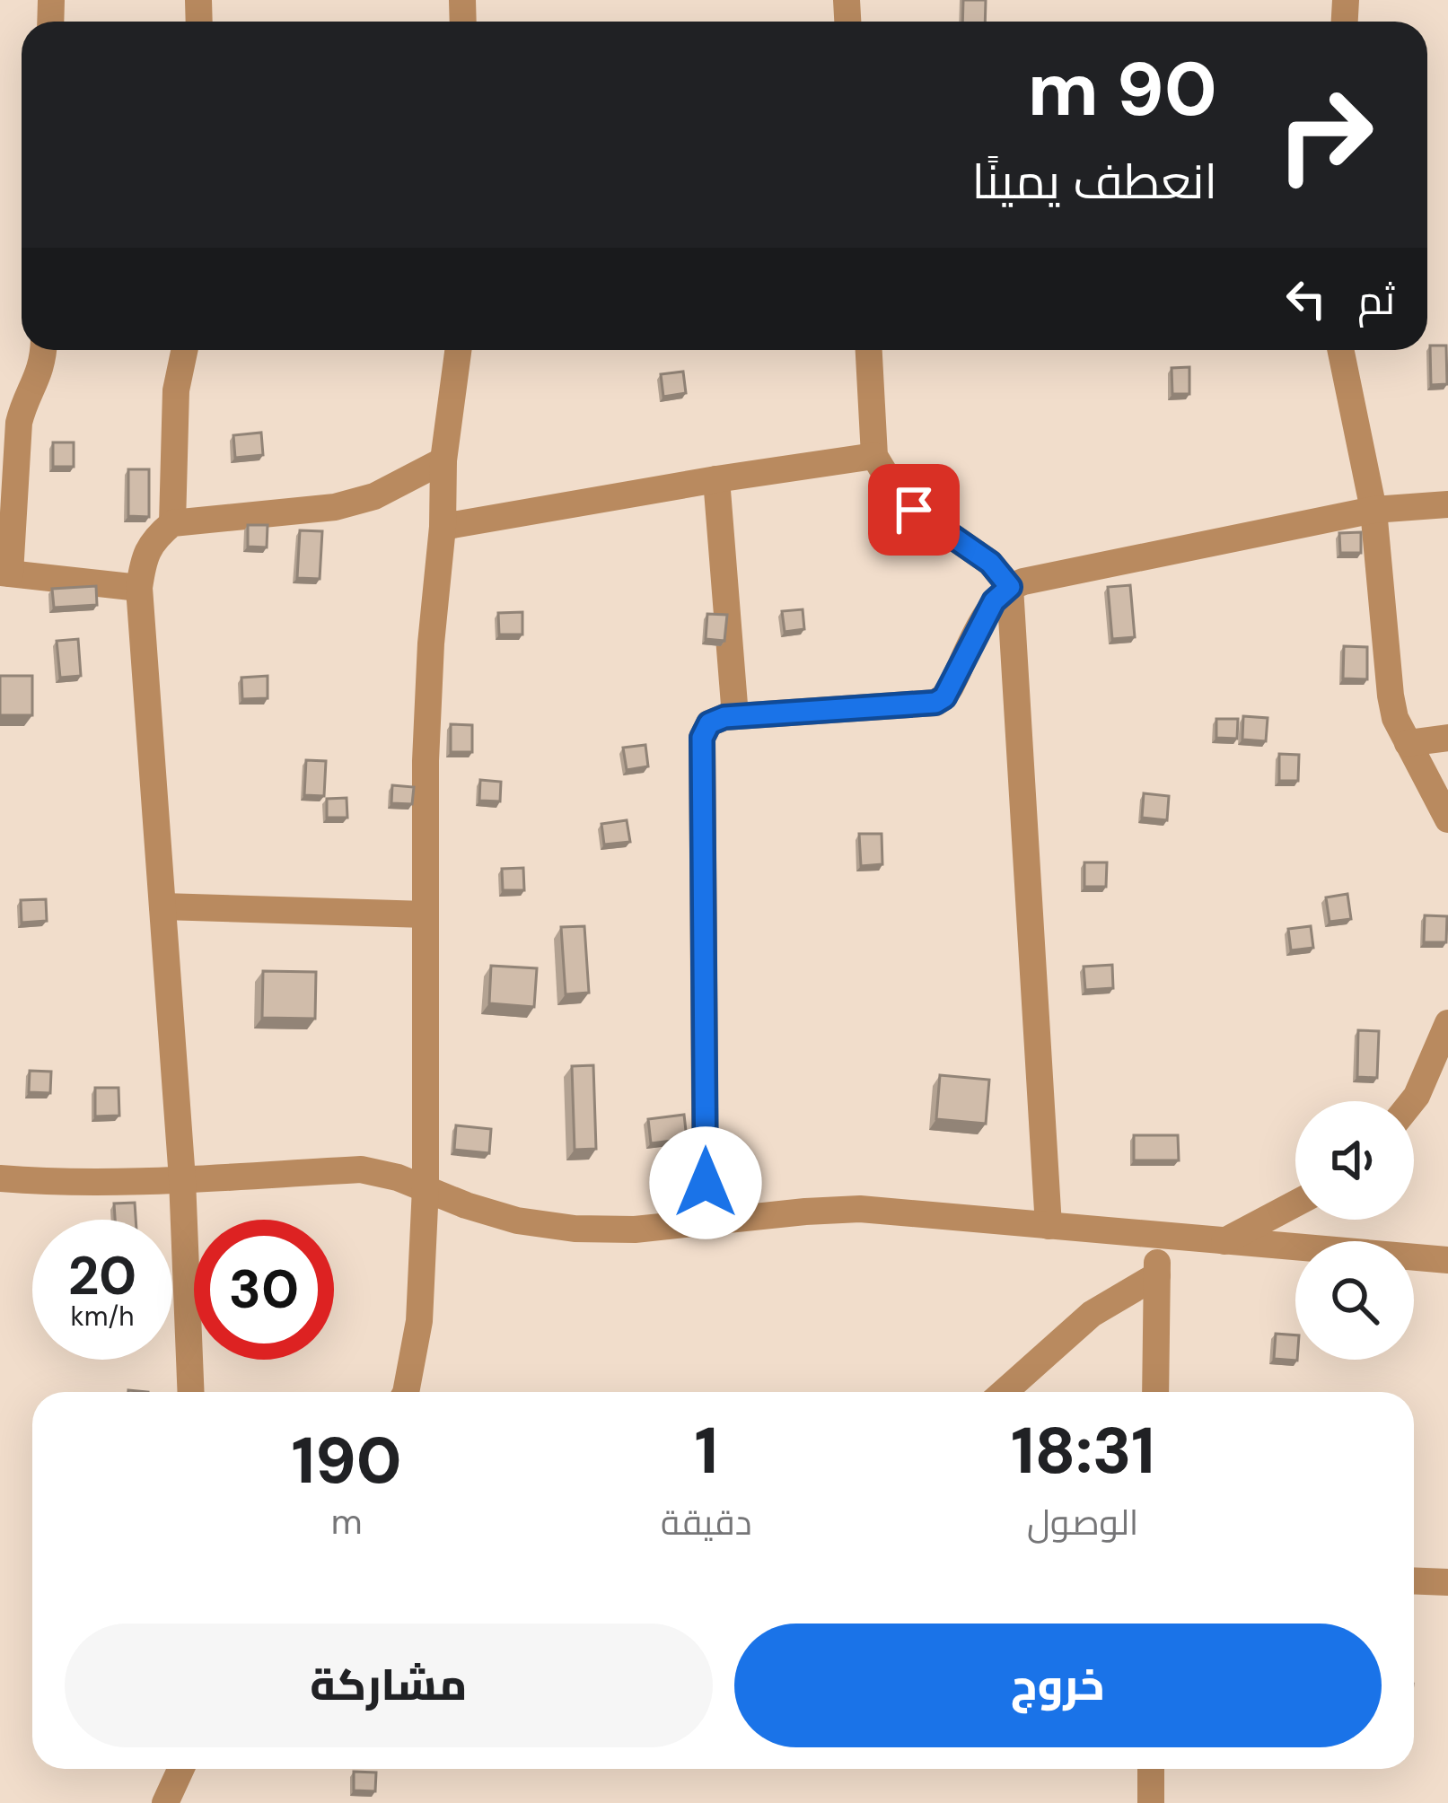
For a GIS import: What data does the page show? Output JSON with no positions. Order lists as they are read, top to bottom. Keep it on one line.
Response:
{"page":{"turn":["90 m","انعطف يمينًا"],"then":"ثم","speed":"20 km/h","limit":"30","eta":["18:31","الوصول","1","دقيقة","190","m"],"buttons":["خروج","مشاركة"]}}
